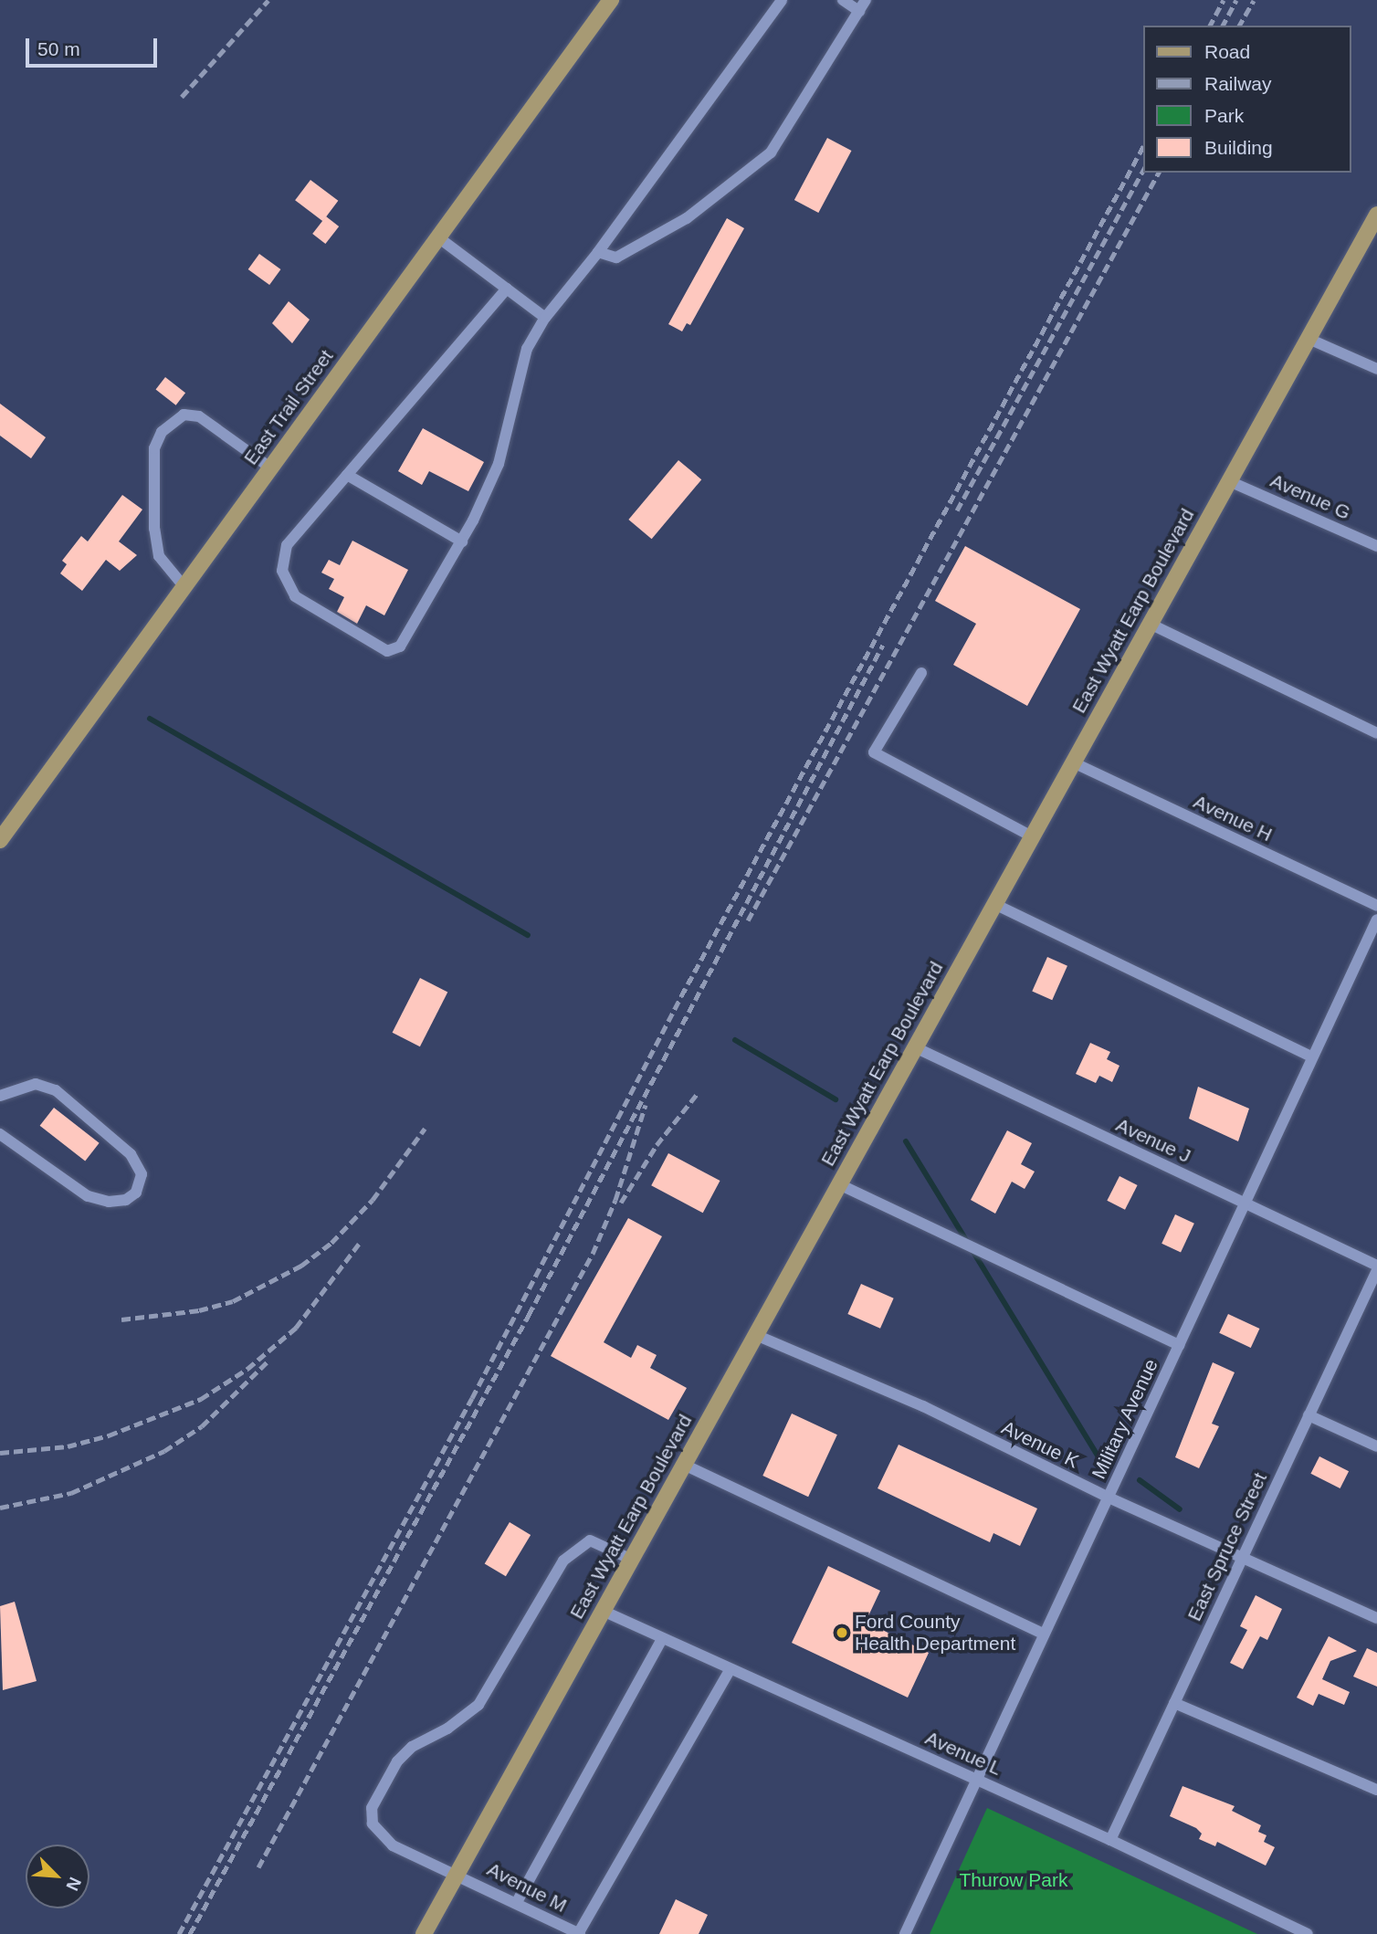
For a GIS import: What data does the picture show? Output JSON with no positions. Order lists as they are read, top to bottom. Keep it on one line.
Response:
{"streets":{"main road":["East Trail Street","East Wyatt Earp Boulevard"],"street":["Avenue G","Avenue H","Avenue J","Military Avenue","Avenue K","East Spruce Street","Avenue L","Avenue M"]},"crossings":[["Avenue G","East Wyatt Earp Boulevard"],["East Wyatt Earp Boulevard","Avenue H"],["East Wyatt Earp Boulevard","Avenue J"],["East Wyatt Earp Boulevard","Avenue K"],["East Wyatt Earp Boulevard","Avenue L"],["East Wyatt Earp Boulevard","Avenue M"],["Avenue J","Military Avenue"],["Avenue J","East Spruce Street"],["Military Avenue","Avenue K"],["Military Avenue","Avenue L"],["Avenue K","East Spruce Street"],["East Spruce Street","Avenue L"]],"parks":["Thurow Park"],"places":["Ford County Health Department"],"legend":["Road","Railway","Park","Building"],"scale_bar":"50 m","north":"bottom right"}
